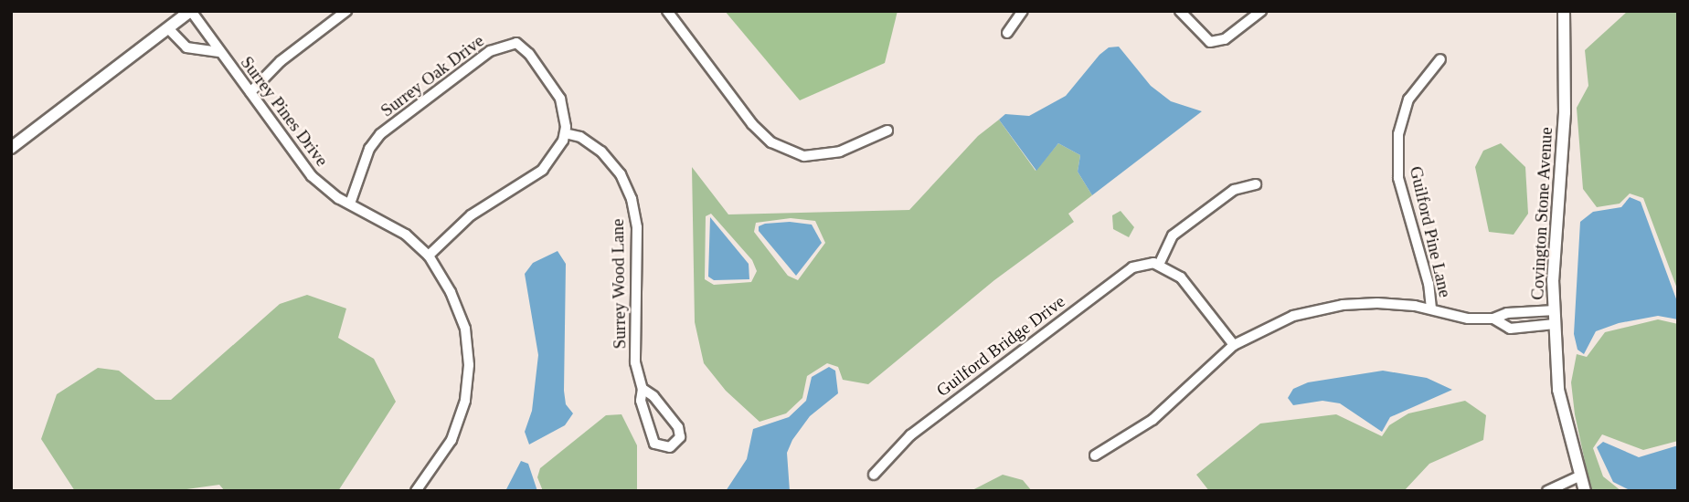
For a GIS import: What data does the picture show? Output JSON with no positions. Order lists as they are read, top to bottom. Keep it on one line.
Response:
{"streets":{"street":["Surrey Oak Drive","Surrey Pines Drive","Covington Stone Avenue","Guilford Pine Lane","Surrey Wood Lane","Guilford Bridge Drive"]},"crossings":[["Surrey Oak Drive","Surrey Pines Drive"],["Surrey Oak Drive","Surrey Wood Lane"]]}
